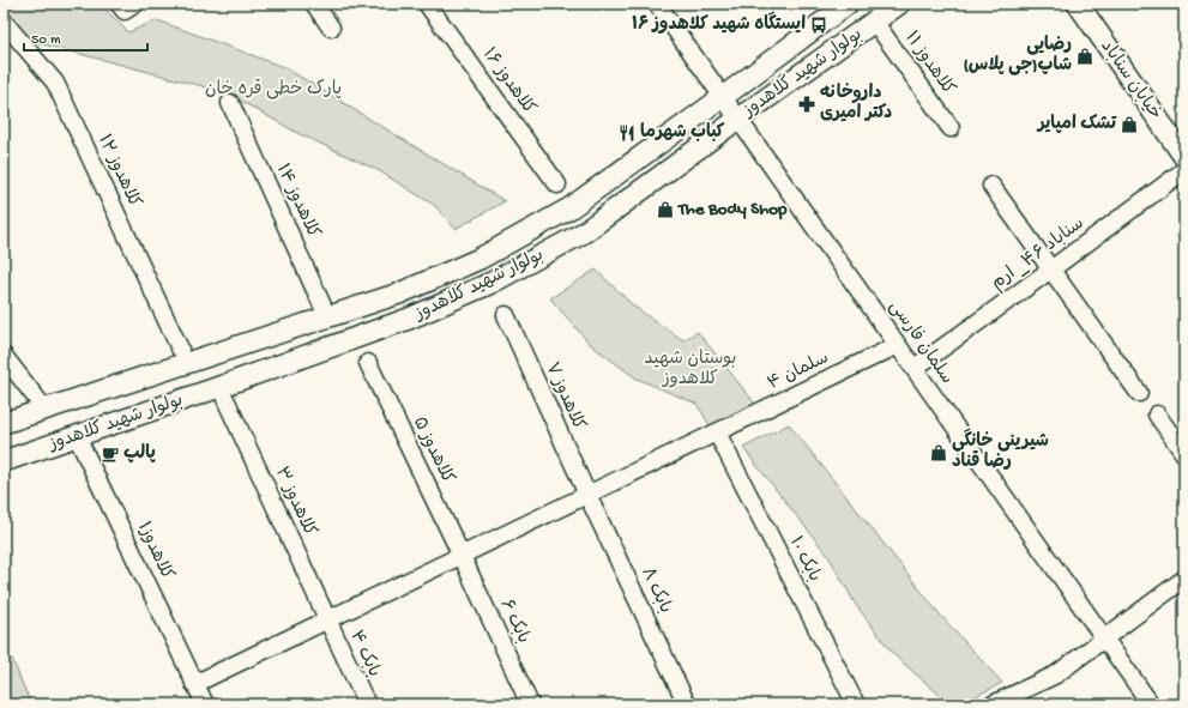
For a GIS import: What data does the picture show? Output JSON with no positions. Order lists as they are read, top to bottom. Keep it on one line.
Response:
{"streets":{"main road":["بولوار شهید کلاهدوز","خیابان سناباد"],"street":["کلاهدوز ۱۱","کلاهدوز ۱۶","کلاهدوز ۱۲","کلاهدوز ۱۴","سناباد ۴۶_ ارم","سلمان فارسی","سلمان ۴","کلاهدوز ۷","کلاهدوز ۵","کلاهدوز ۳","کلاهدوز۱","بابک ۱۰","بابک ۸","بابک ۶","بابک ۴"]},"crossings":[["کلاهدوز ۱۱","بولوار شهید کلاهدوز"],["بولوار شهید کلاهدوز","کلاهدوز ۱۴"],["بولوار شهید کلاهدوز","سلمان فارسی"],["بولوار شهید کلاهدوز","کلاهدوز۱"],["سناباد ۴۶_ ارم","سلمان فارسی"],["سلمان فارسی","سلمان ۴"],["سلمان ۴","کلاهدوز ۷"],["سلمان ۴","کلاهدوز ۵"],["سلمان ۴","کلاهدوز ۳"],["سلمان ۴","کلاهدوز۱"],["سلمان ۴","بابک ۱۰"],["سلمان ۴","بابک ۸"],["سلمان ۴","بابک ۶"],["سلمان ۴","بابک ۴"],["کلاهدوز ۷","بابک ۸"],["کلاهدوز ۵","بابک ۶"],["کلاهدوز ۳","بابک ۴"]],"parks":["پارک خطی قره خان","بوستان شهید کلاهدوز"],"places":{"bus stop":["ایستگاه شهید کلاهدوز ۱۶"],"shop":["رضایی شاپ(جی پلاس)","تشک امپایر","The Body Shop","شیرینی خانگی رضا قناد"],"pharmacy":["داروخانه دکتر امیرى"],"restaurant":["کباب شهرما"],"cafe":["پالپ"]},"scale_bar":"50 m"}
